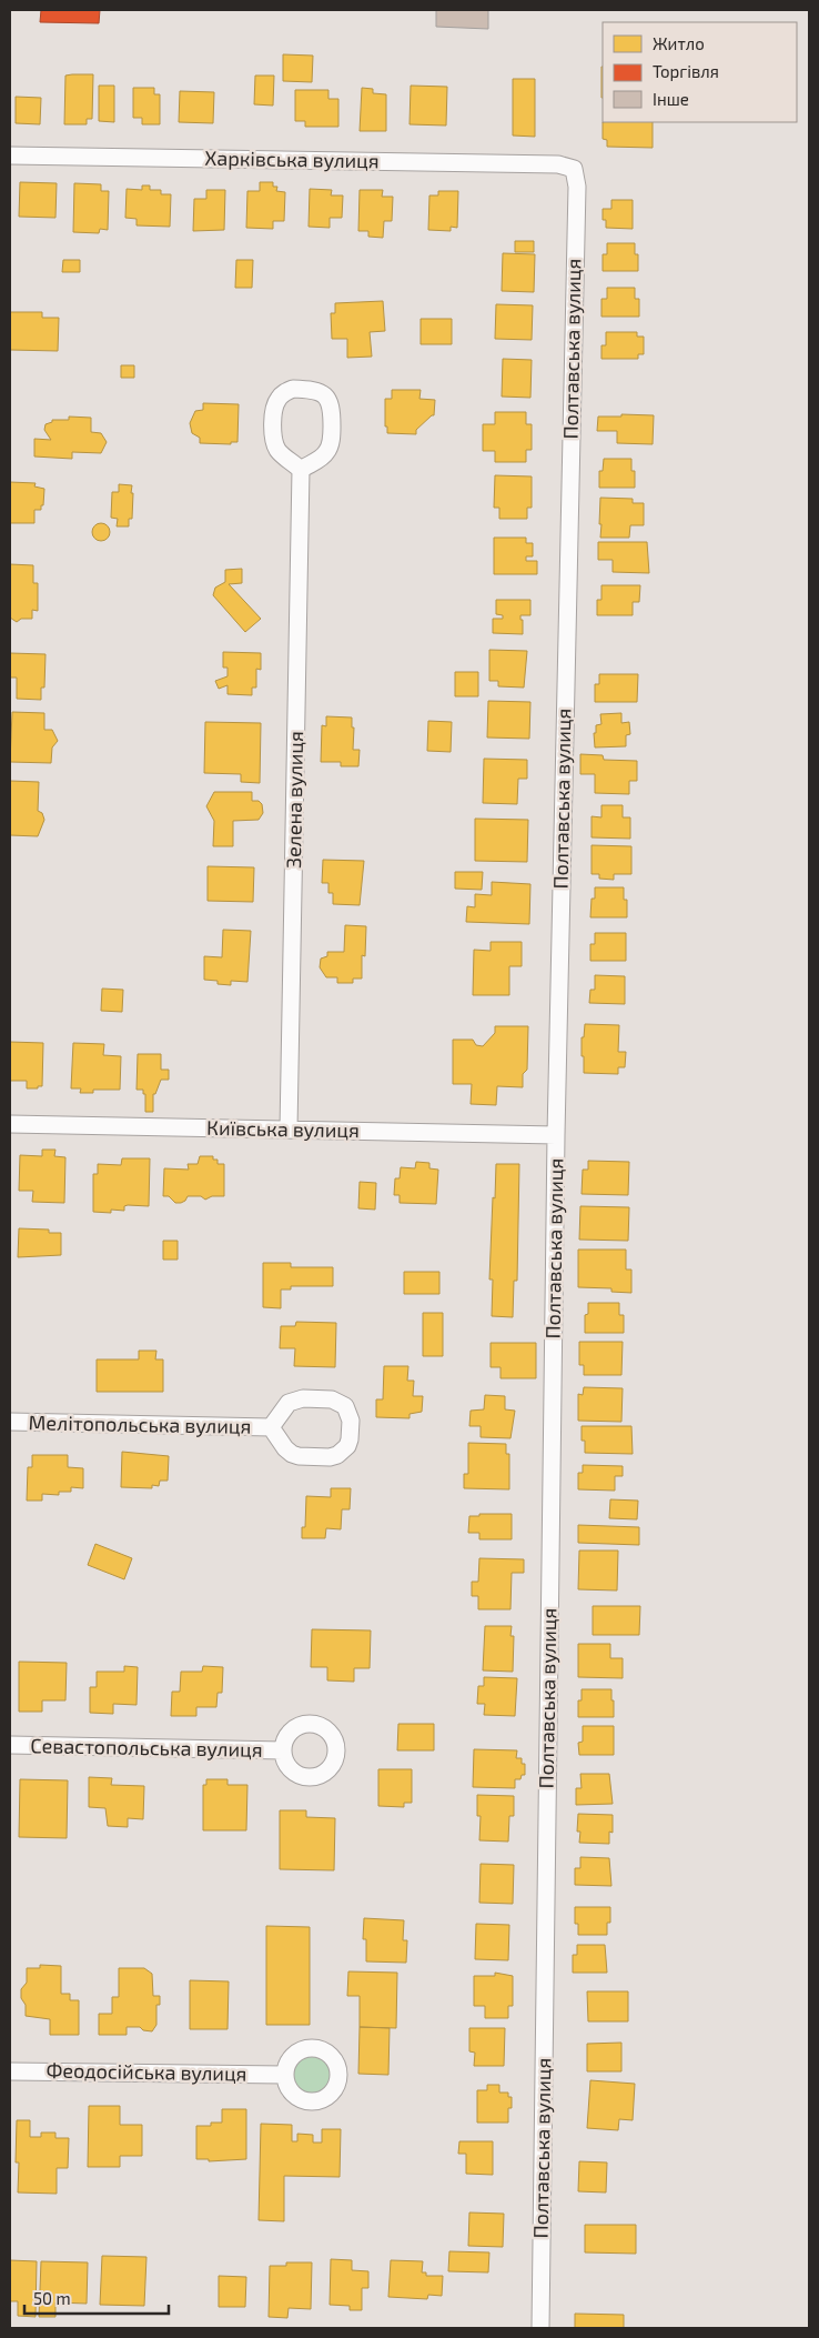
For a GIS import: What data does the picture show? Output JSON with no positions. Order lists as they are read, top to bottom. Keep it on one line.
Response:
{"streets":{"street":["Харківська вулиця","Полтавська вулиця","Зелена вулиця","Київська вулиця","Мелітопольська вулиця","Севастопольська вулиця","Феодосійська вулиця"]},"crossings":[["Харківська вулиця","Полтавська вулиця"],["Полтавська вулиця","Київська вулиця"],["Зелена вулиця","Київська вулиця"]],"legend":["Житло","Торгівля","Інше"],"scale_bar":"50 m"}
